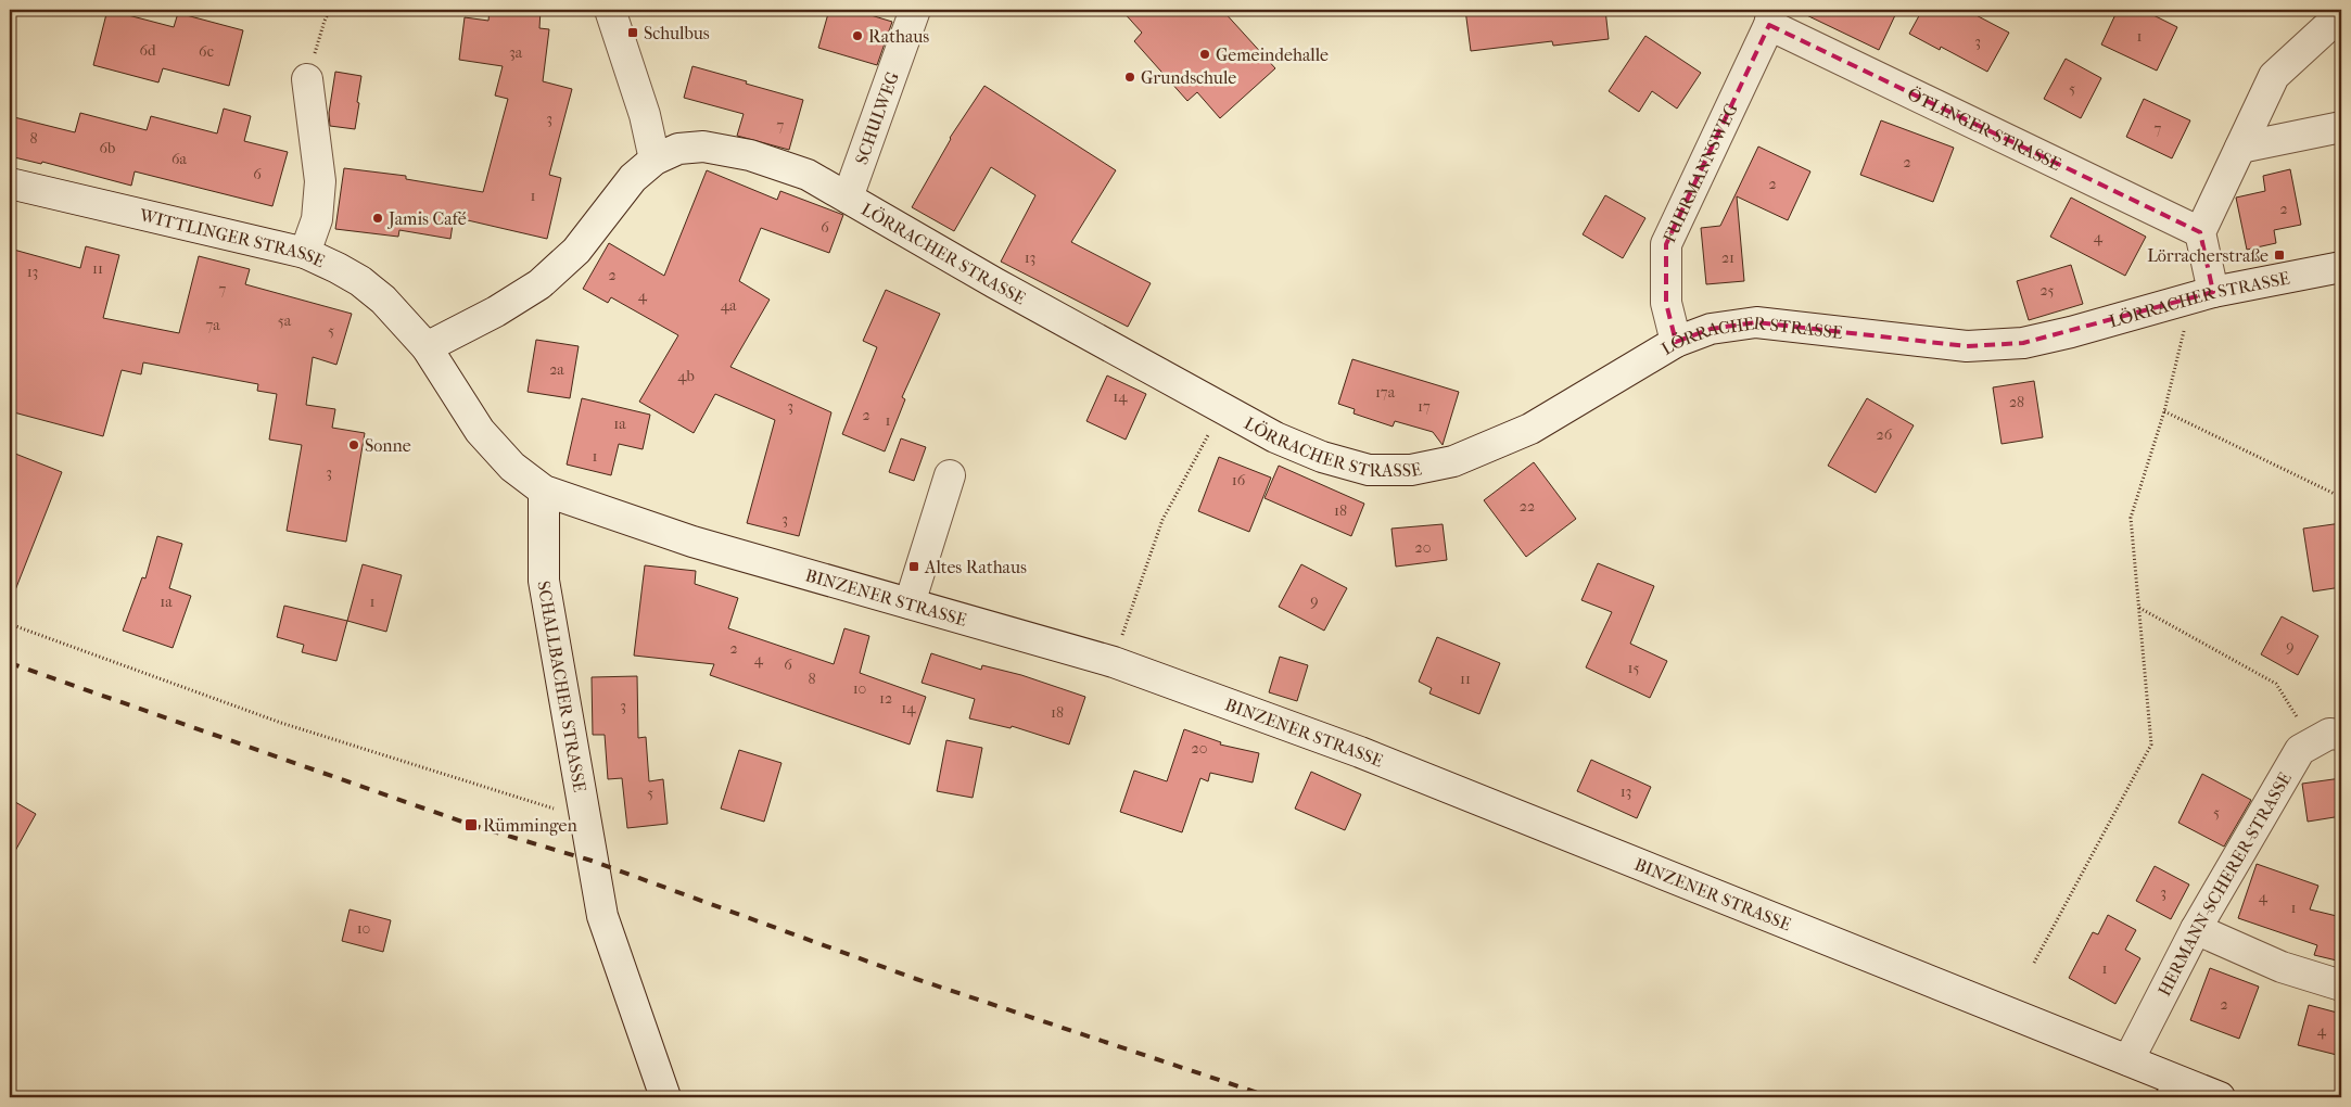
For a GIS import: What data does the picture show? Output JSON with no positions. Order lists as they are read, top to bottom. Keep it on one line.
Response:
{"streets":{"street":["SCHULWEG","ÖTLINGER STRASSE","FUHRMANNSWEG","WITTLINGER STRASSE","LÖRRACHER STRASSE","BINZENER STRASSE","SCHALLBACHER STRASSE","HERMANN-SCHERER-STRASSE"]},"crossings":[["SCHULWEG","LÖRRACHER STRASSE"],["ÖTLINGER STRASSE","FUHRMANNSWEG"],["FUHRMANNSWEG","LÖRRACHER STRASSE"],["WITTLINGER STRASSE","LÖRRACHER STRASSE"],["WITTLINGER STRASSE","BINZENER STRASSE"],["LÖRRACHER STRASSE","BINZENER STRASSE"],["BINZENER STRASSE","SCHALLBACHER STRASSE"],["BINZENER STRASSE","HERMANN-SCHERER-STRASSE"]],"places":{"transit":["Schulbus","Lörracherstraße","Altes Rathaus","Rümmingen"],"other":["Rathaus","Gemeindehalle","Grundschule","Jamis Café","Sonne"]},"house_numbers":["1","3","6d","6c","3a","5","3","7","7","8","6b","6a","2","6","2","1","2","6","4","13","21","11","13","2","7","25","4","4a","5a","7a","5","2a","4b","17a","14","28","3","17","2","1","1a","26","1","3","16","22","18","3","20","9","1a","1","9","2","4","6","15","8","11","10","12","3","14","18","20","13","5","5","3","4","1","10","1","2","4"]}
